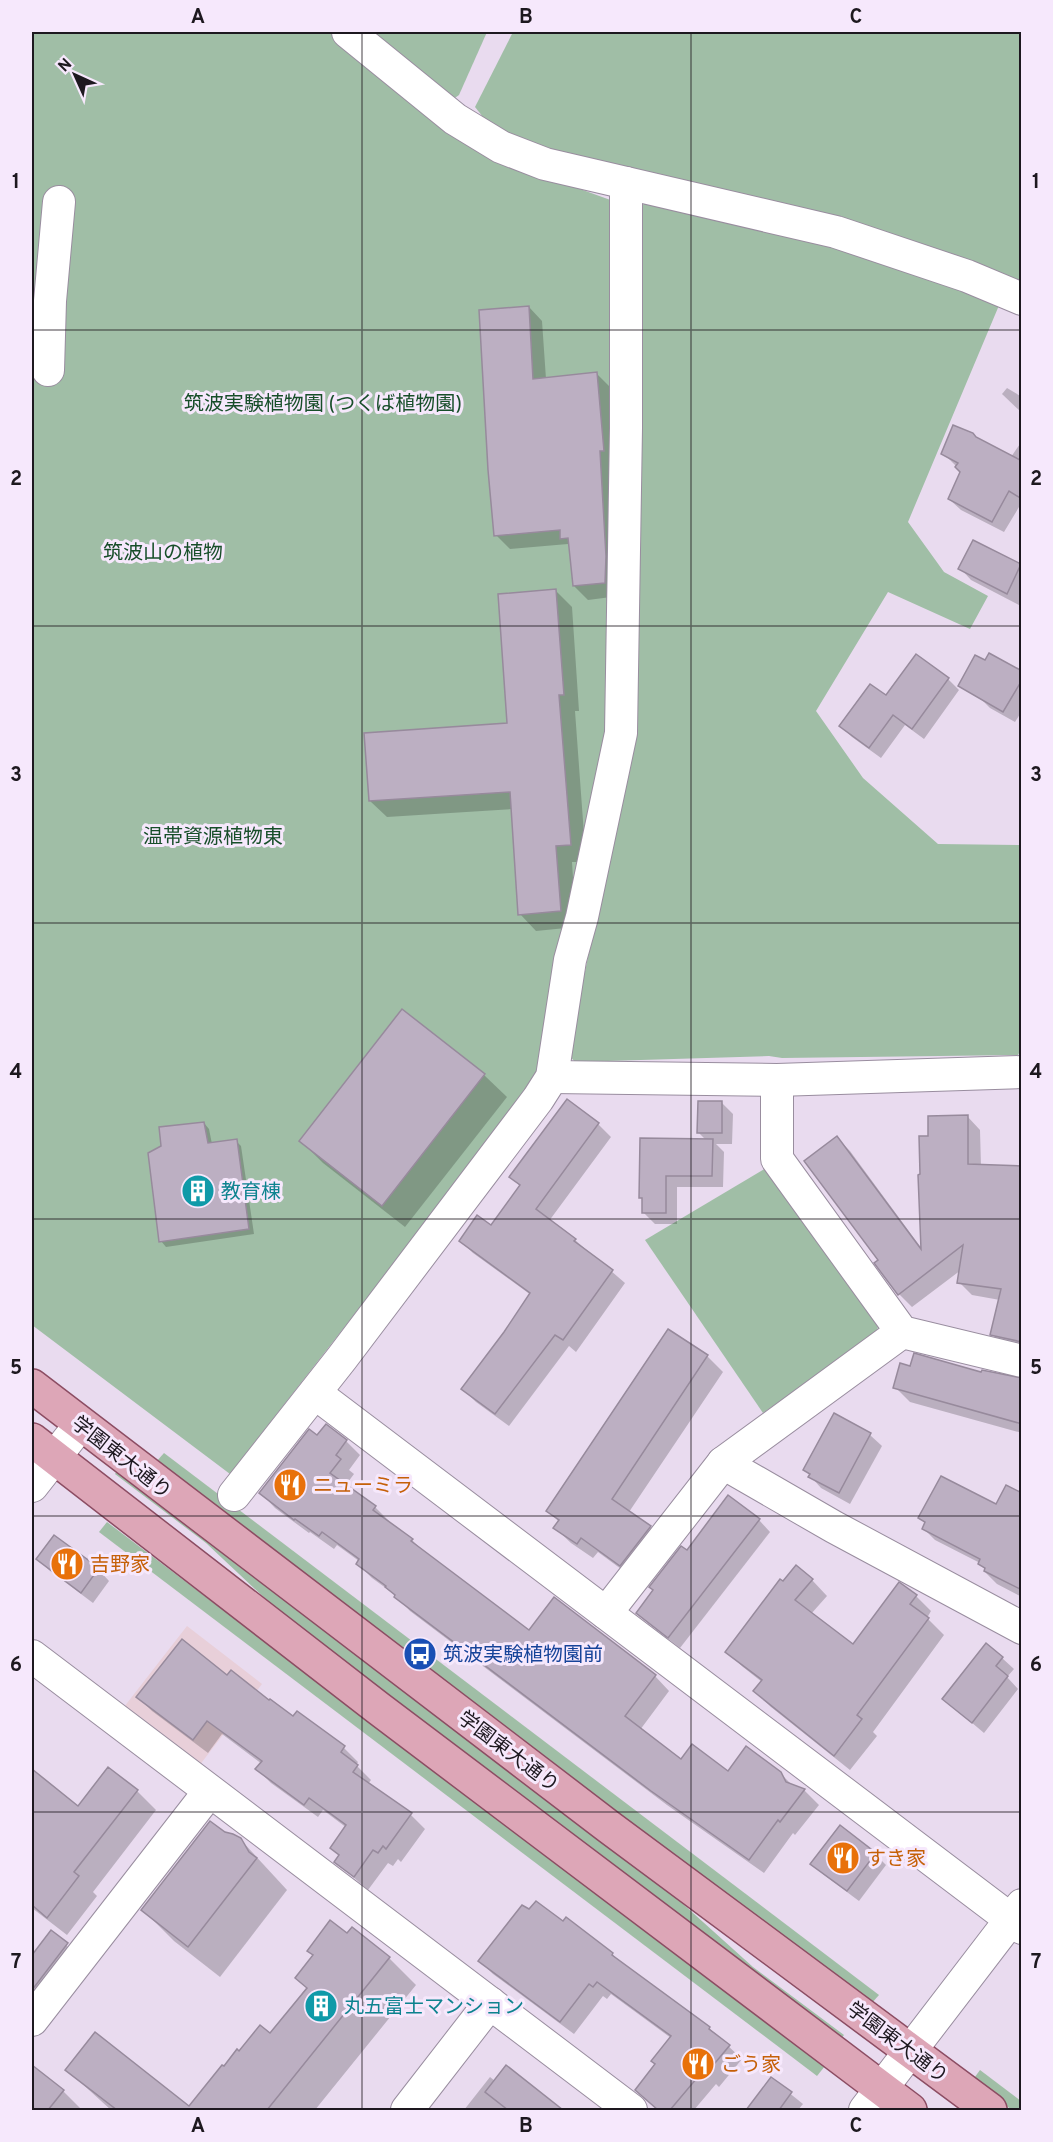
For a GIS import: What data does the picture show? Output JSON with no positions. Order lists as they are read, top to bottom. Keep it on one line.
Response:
{"streets":{"main road":["学園東大通り"]},"parks":["筑波実験植物園 (つくば植物園)","筑波山の植物","温帯資源植物東"],"places":{"building":["教育棟","丸五富士マンション"],"restaurant":["ニューミラ","吉野家","すき家","ごう家"],"bus stop":["筑波実験植物園前"]},"north":"top left","grid":{"columns":["A","B","C"],"rows":["1","2","3","4","5","6","7"]}}
